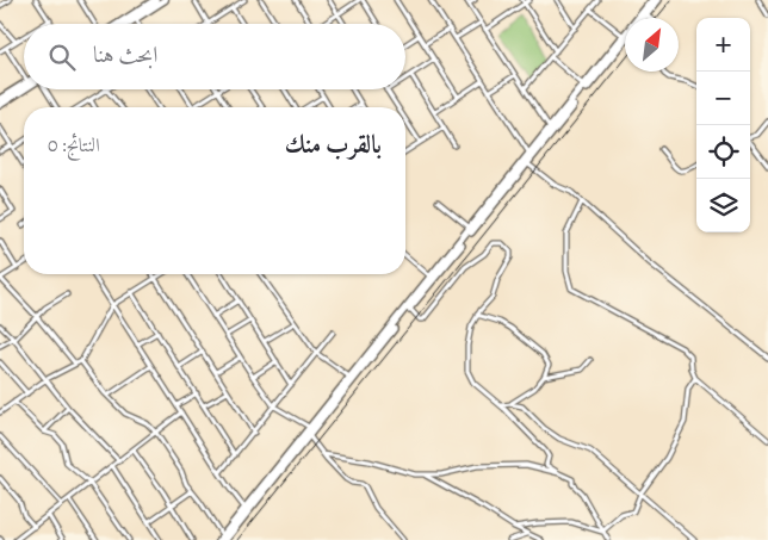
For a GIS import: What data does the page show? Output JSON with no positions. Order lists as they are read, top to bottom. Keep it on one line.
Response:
{"north":"top right","page":{"map_buttons":["+","−"],"search":"ابحث هنا","heading":["بالقرب منك","النتائج: 0"]}}
